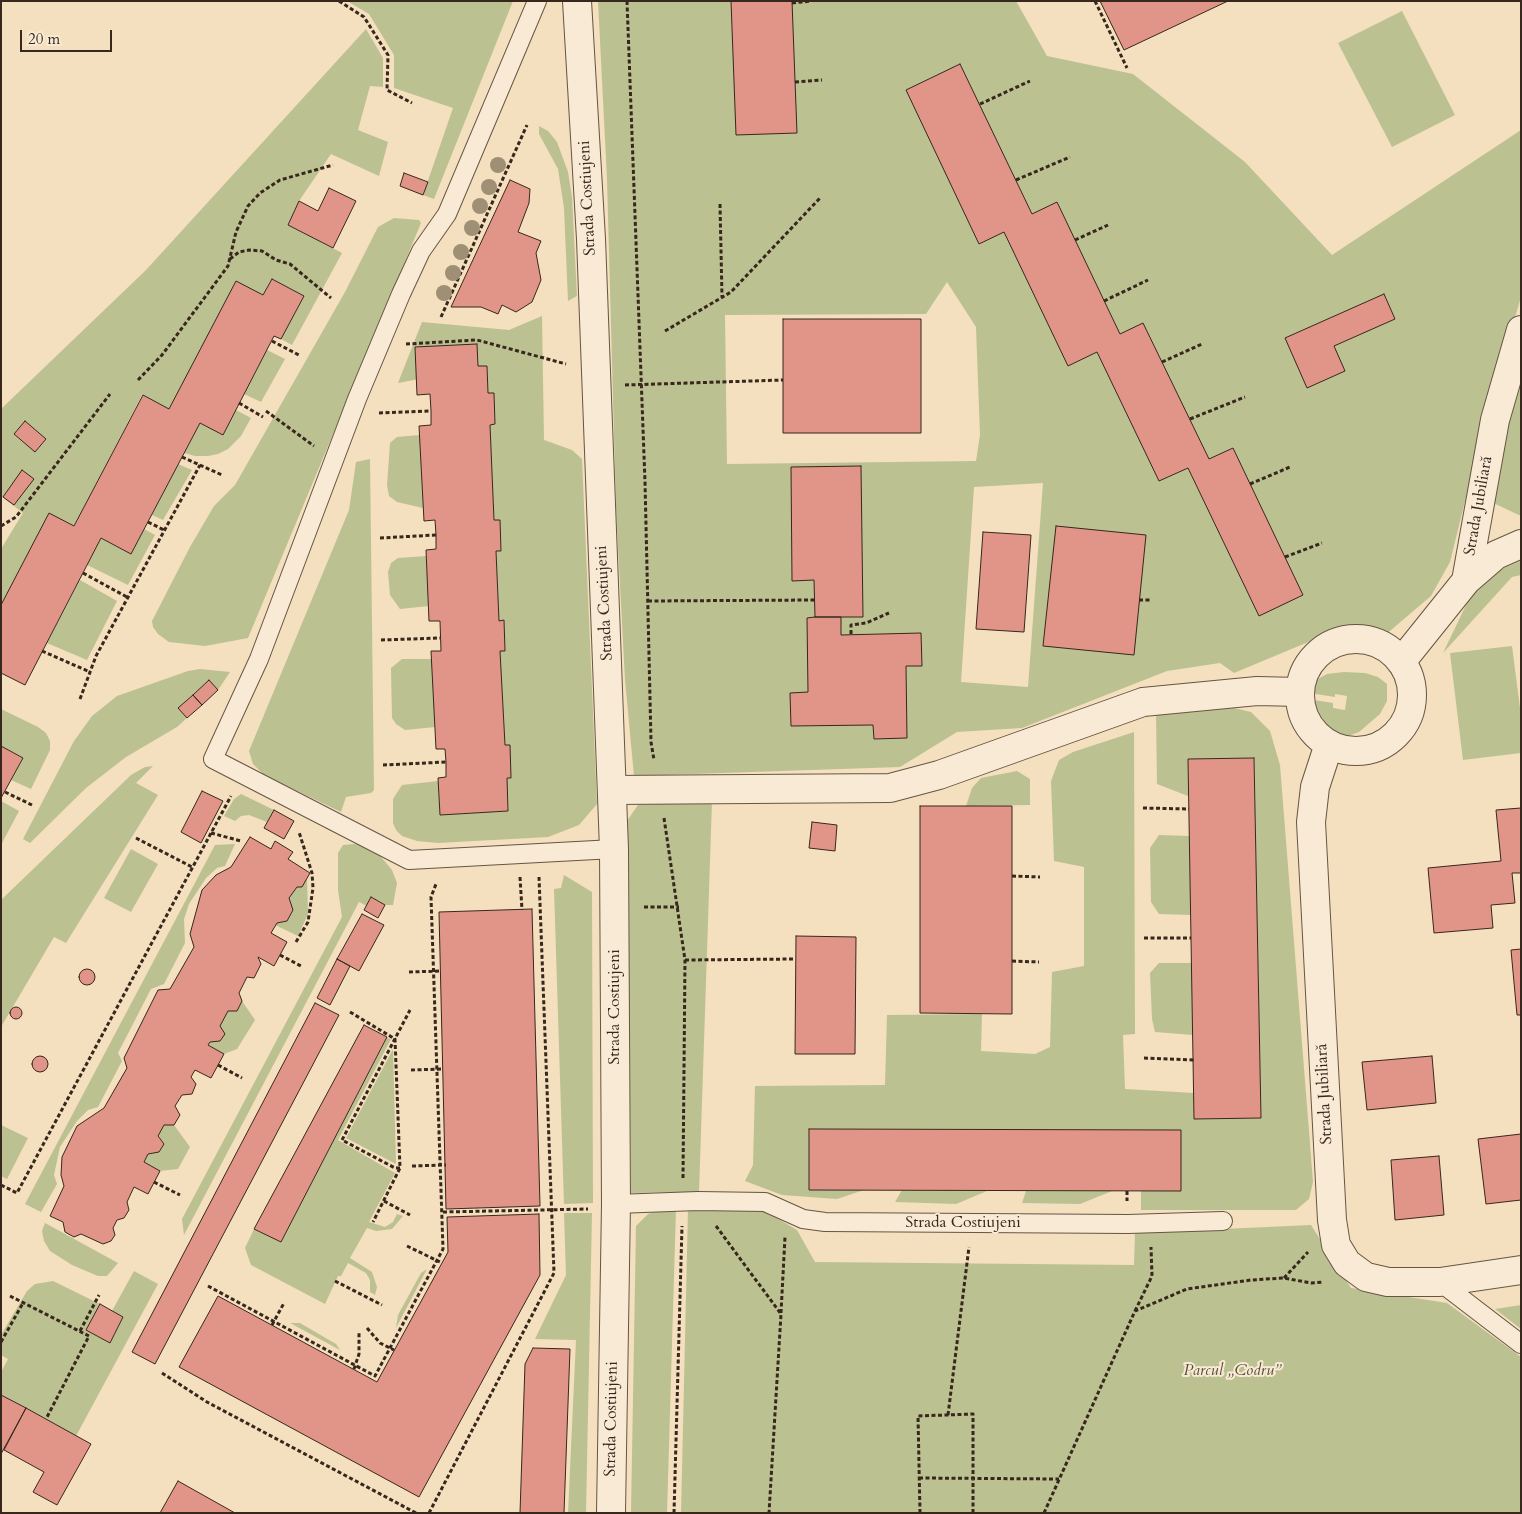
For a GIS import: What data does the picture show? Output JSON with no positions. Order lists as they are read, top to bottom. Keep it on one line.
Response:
{"streets":{"street":["Strada Costiujeni","Strada Jubiliară"]},"parks":["Parcul „Codru”"],"scale_bar":"20 m"}
